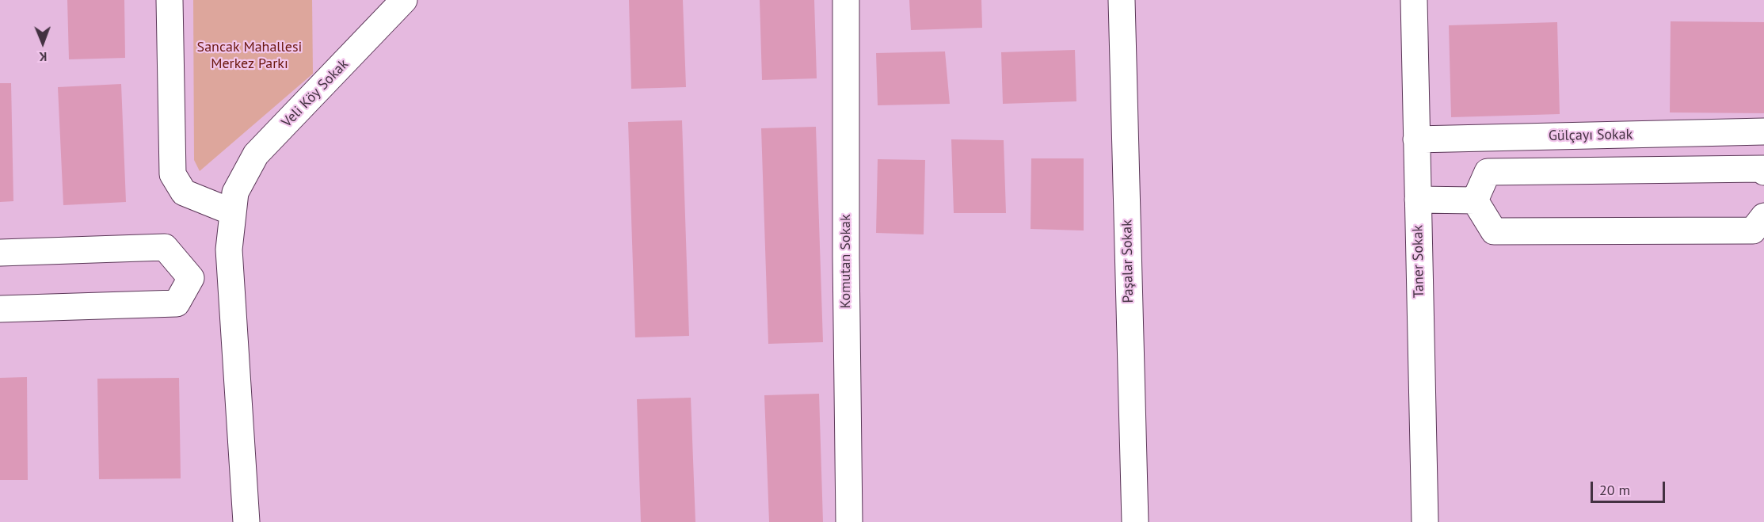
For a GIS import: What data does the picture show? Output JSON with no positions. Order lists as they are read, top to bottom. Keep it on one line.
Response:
{"streets":{"street":["Veli Köy Sokak","Gülçayı Sokak","Komutan Sokak","Paşalar Sokak","Taner Sokak"]},"crossings":[["Gülçayı Sokak","Taner Sokak"]],"parks":["Sancak Mahallesi Merkez Parkı"],"scale_bar":"20 m","north":"bottom"}
